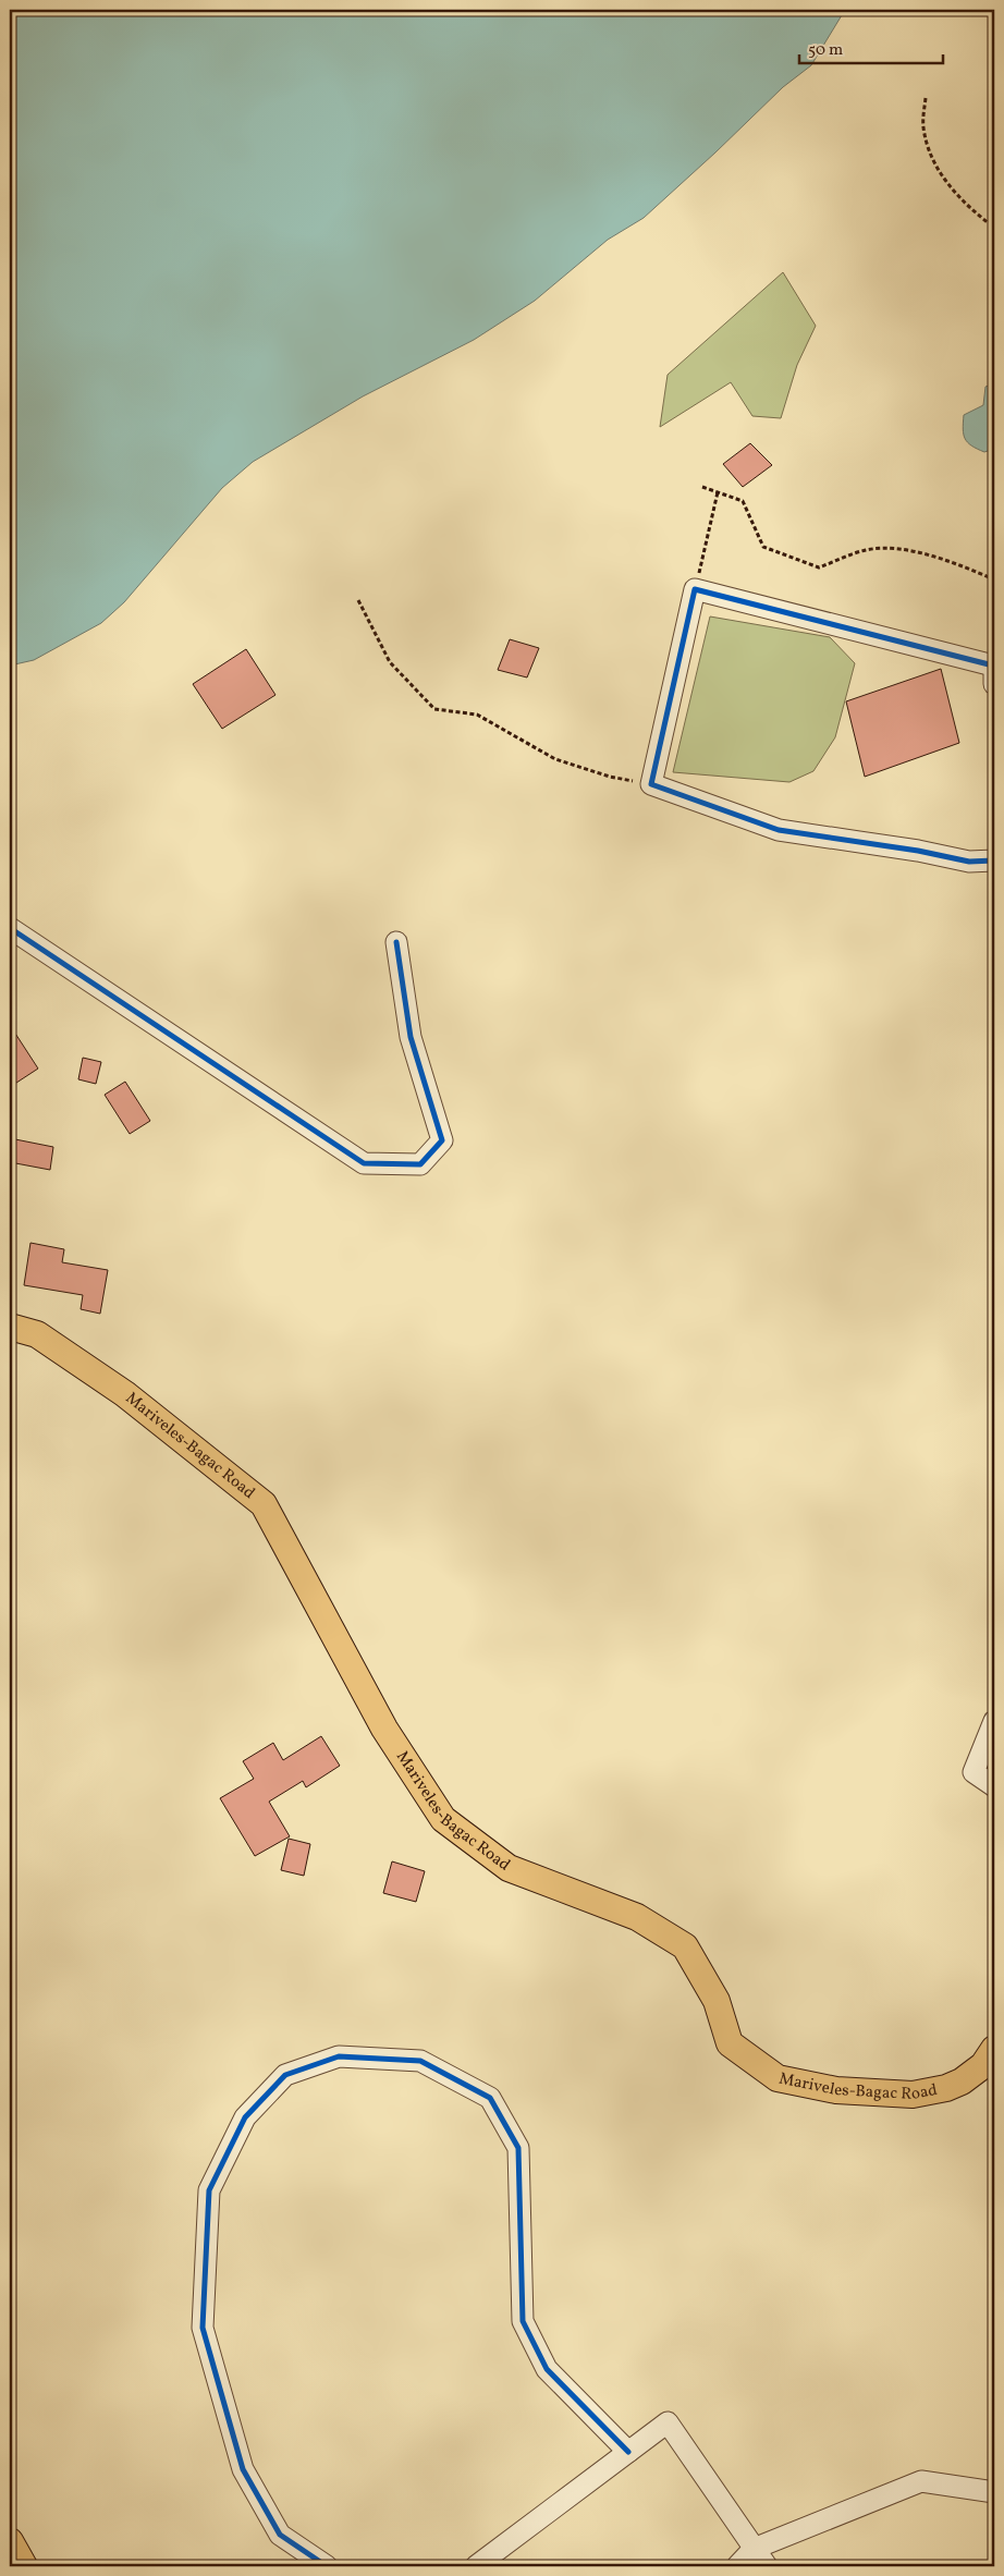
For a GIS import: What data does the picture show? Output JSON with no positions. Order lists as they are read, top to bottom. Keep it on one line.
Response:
{"streets":{"main road":["Mariveles-Bagac Road"]},"scale_bar":"50 m"}
